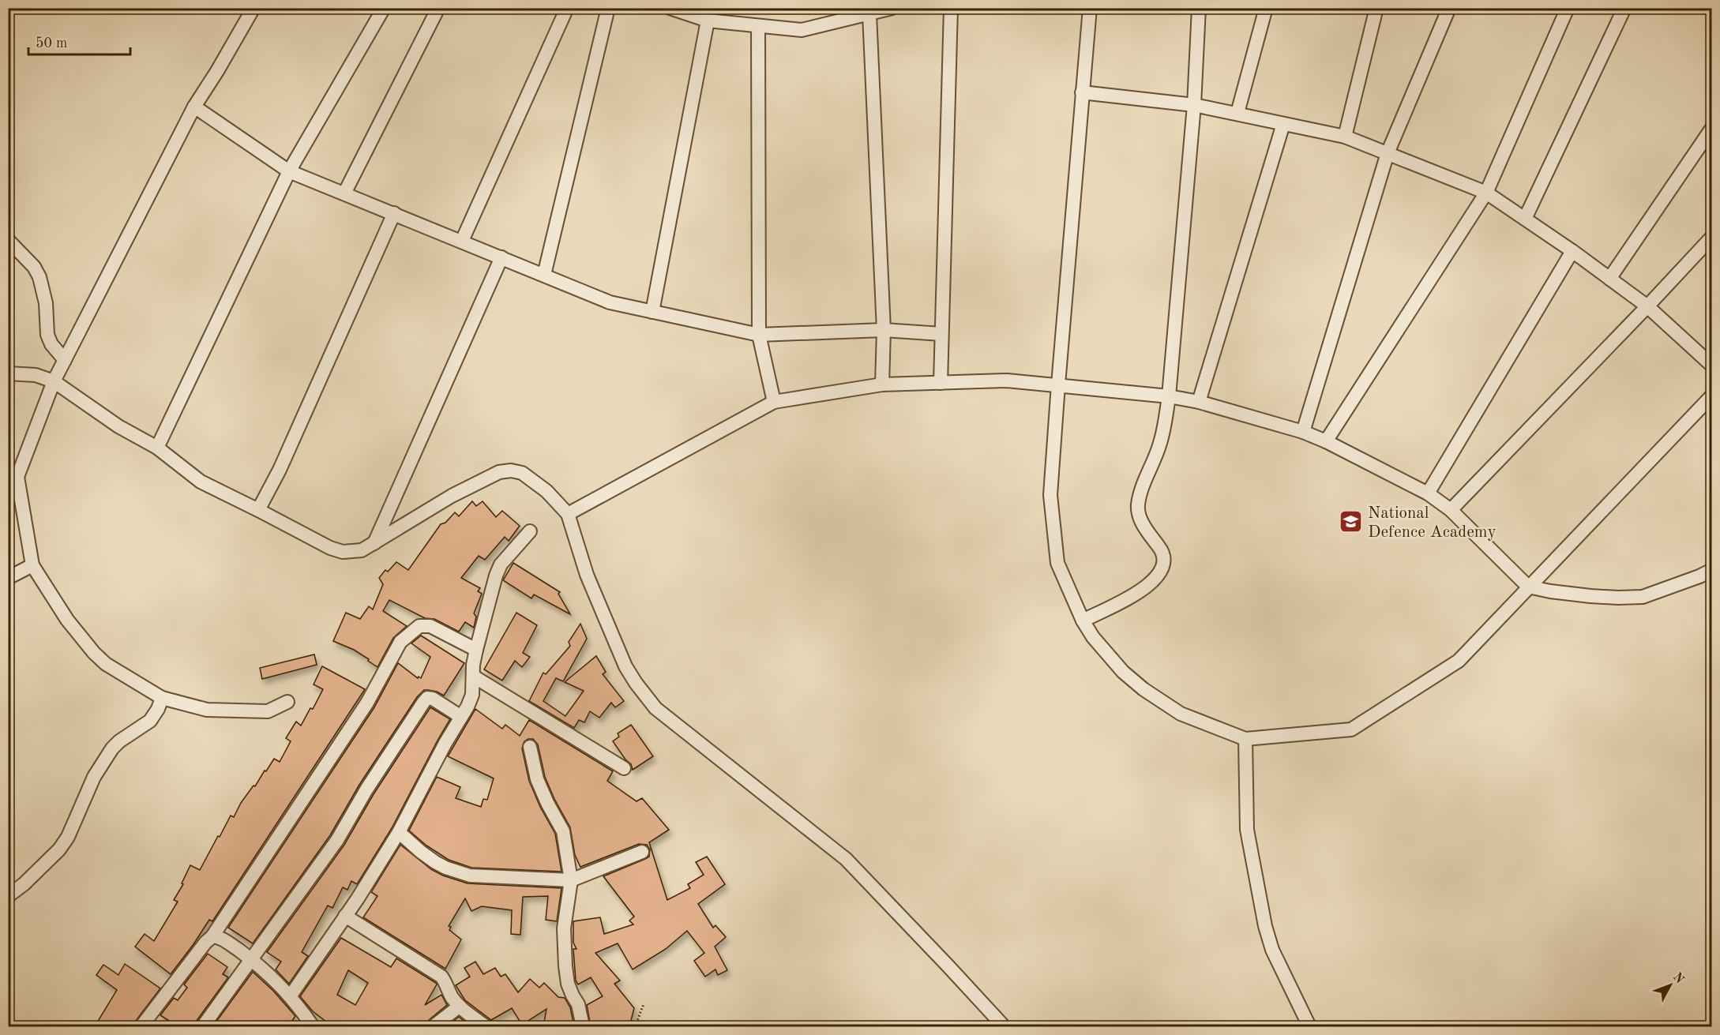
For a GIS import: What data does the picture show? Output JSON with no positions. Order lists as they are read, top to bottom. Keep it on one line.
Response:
{"places":{"school or university":["National Defence Academy"]},"scale_bar":"50 m","north":"top right"}
